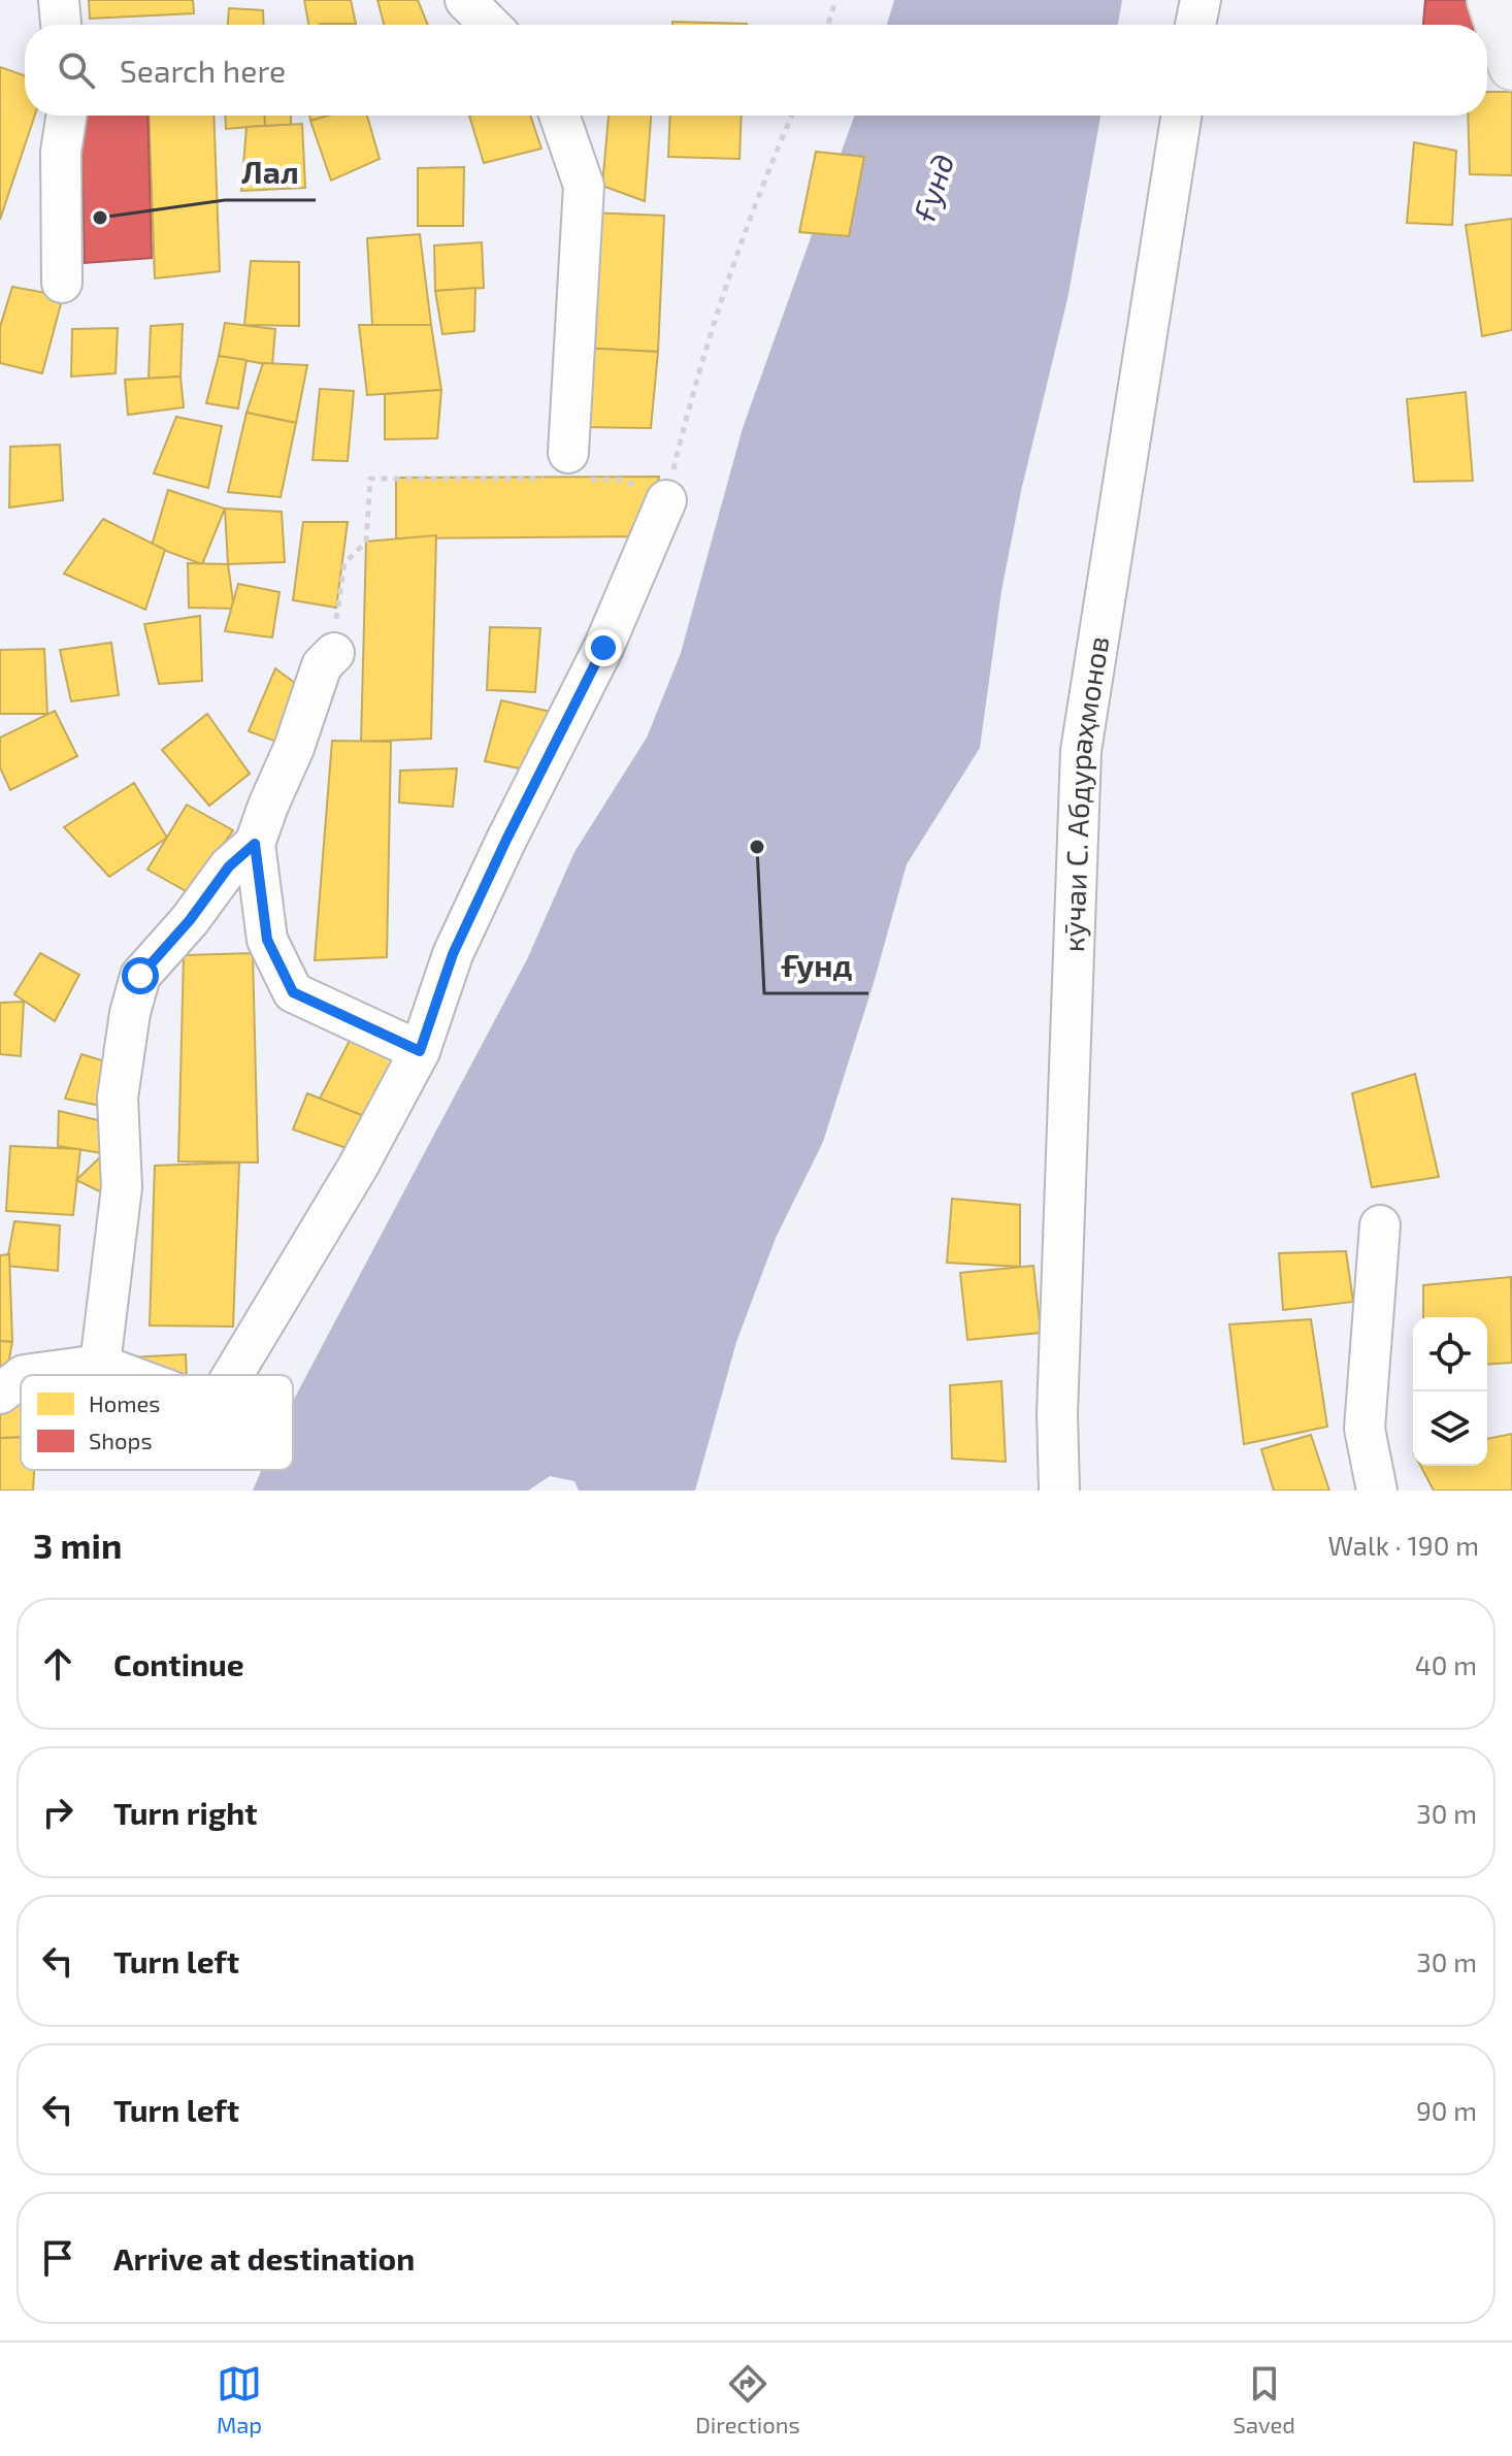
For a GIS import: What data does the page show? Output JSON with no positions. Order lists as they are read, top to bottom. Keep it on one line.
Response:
{"streets":{"street":["кӯчаи С. Абдураҳмонов"]},"water":["Ғунд"],"places":["Лал","Ғунд"],"legend":["Homes","Shops"],"page":{"search":"Search here","heading":["3 min","Walk · 190 m"],"list":[["Continue","40 m"],["Turn right","30 m"],["Turn left","30 m"],["Turn left","90 m"],"Arrive at destination"],"nav":["Map","Directions","Saved"]}}
